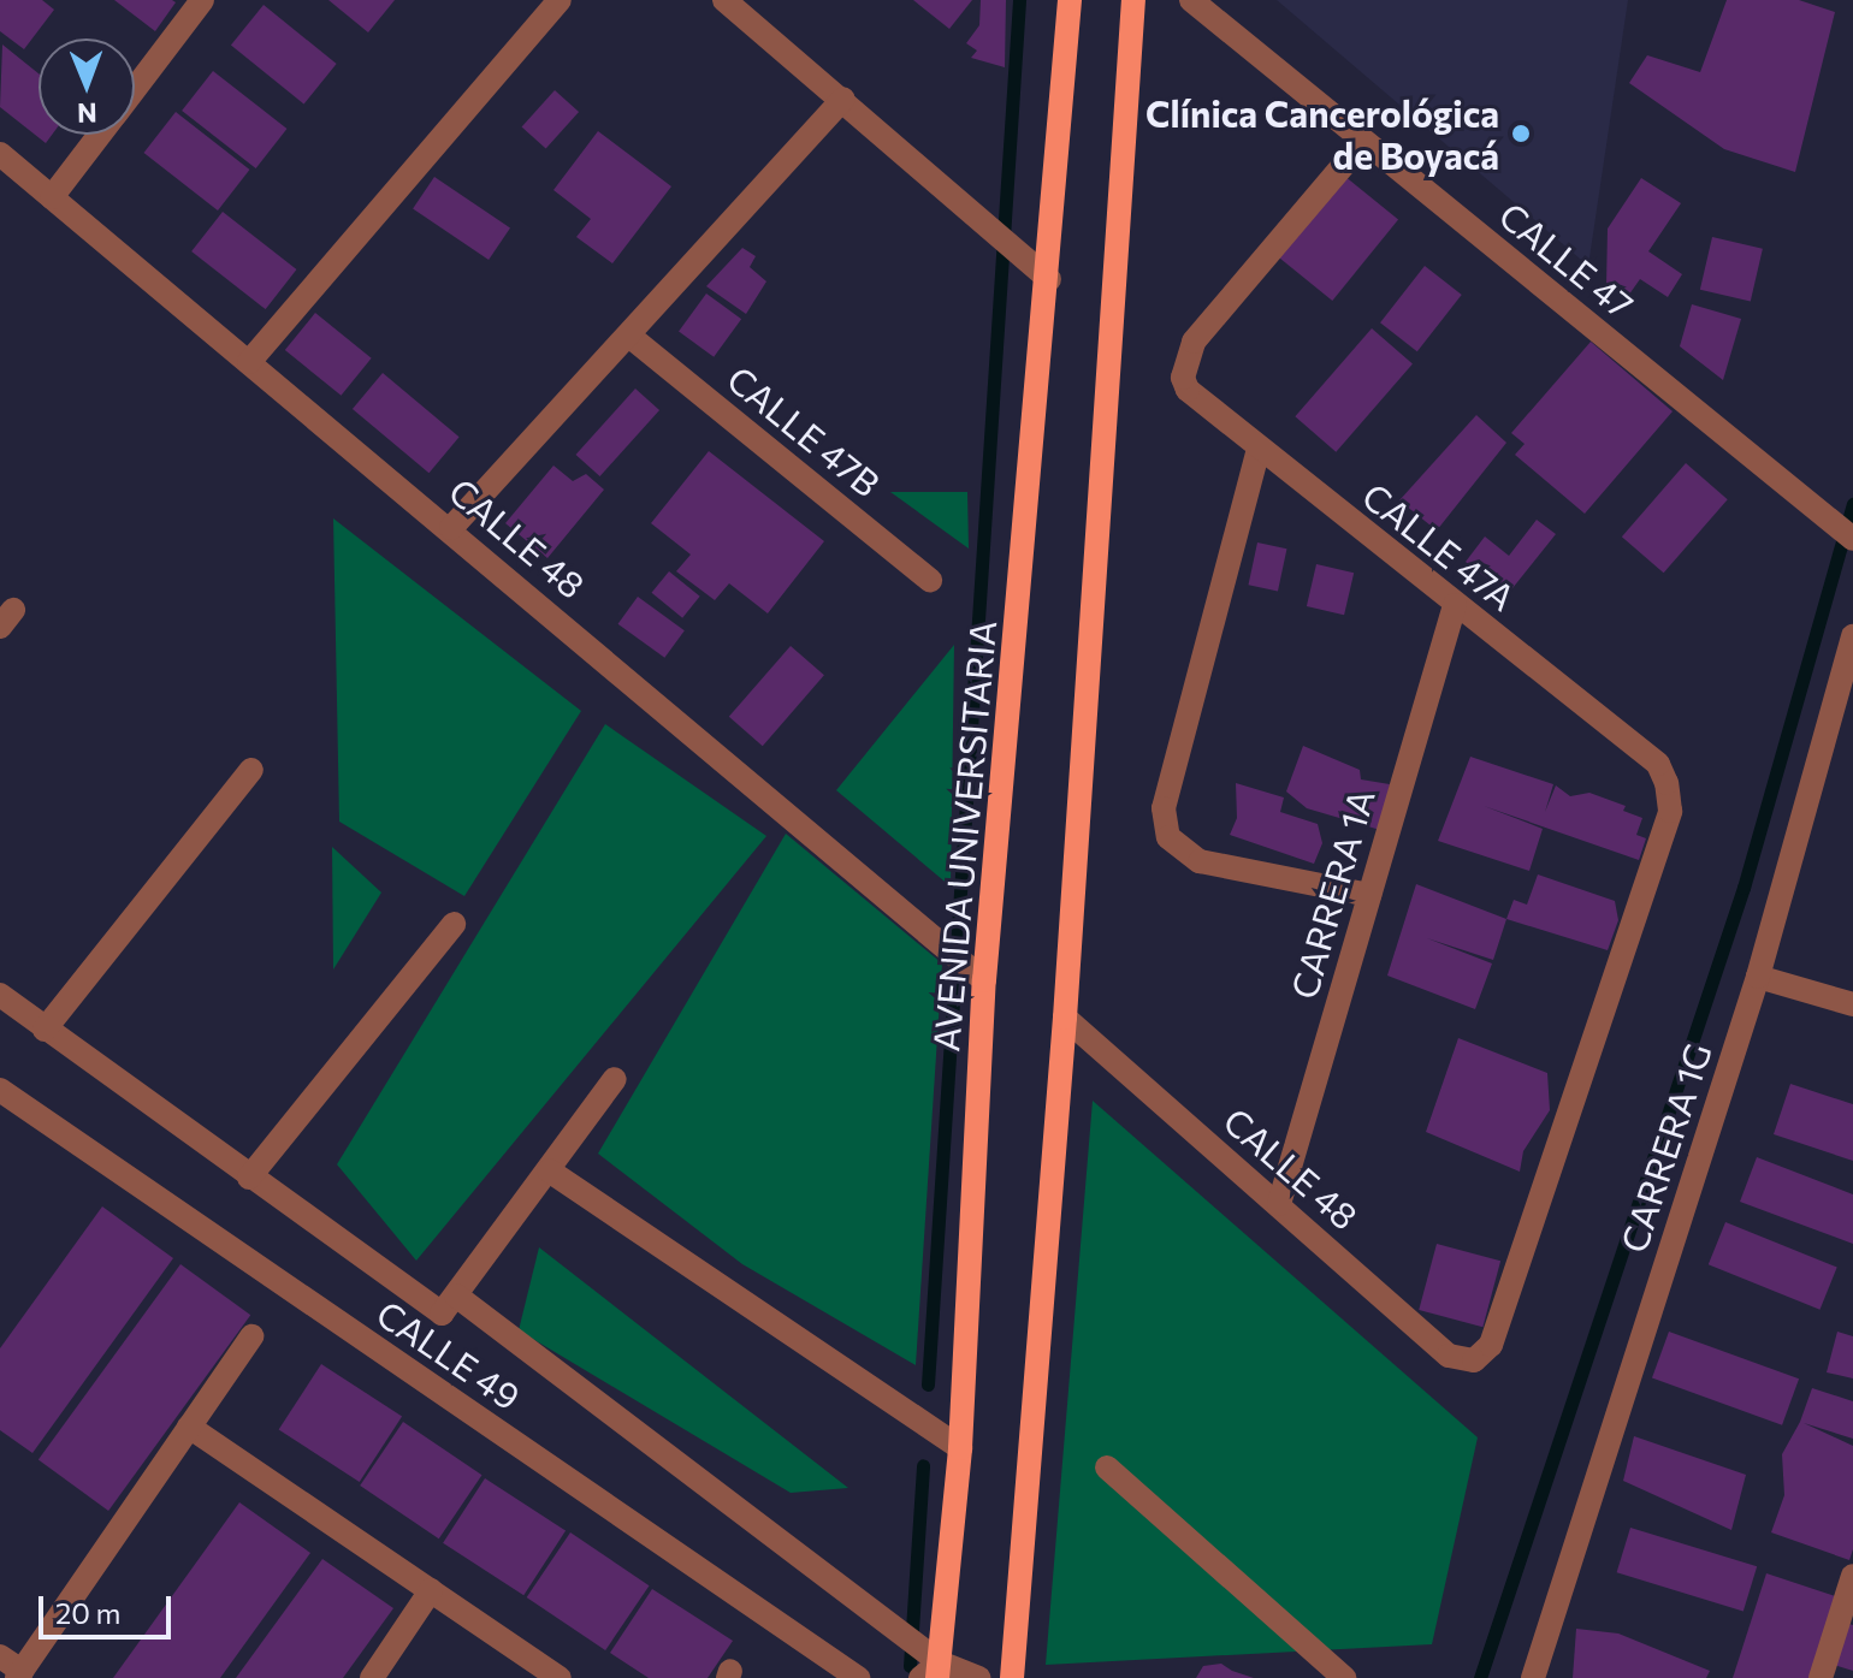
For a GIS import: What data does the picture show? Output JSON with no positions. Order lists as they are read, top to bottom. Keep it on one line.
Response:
{"streets":{"main road":["AVENIDA UNIVERSITARIA"],"street":["CALLE 47","CALLE 47B","CALLE 48","CALLE 47A","CARRERA 1A","CARRERA 1G","CALLE 49"]},"crossings":[["CALLE 47","CALLE 47A"],["CALLE 48","CALLE 47A"],["CALLE 48","AVENIDA UNIVERSITARIA"],["CALLE 48","CARRERA 1A"],["CALLE 47A","CARRERA 1A"]],"places":["Clínica Cancerológica de Boyacá"],"scale_bar":"20 m","north":"bottom"}
